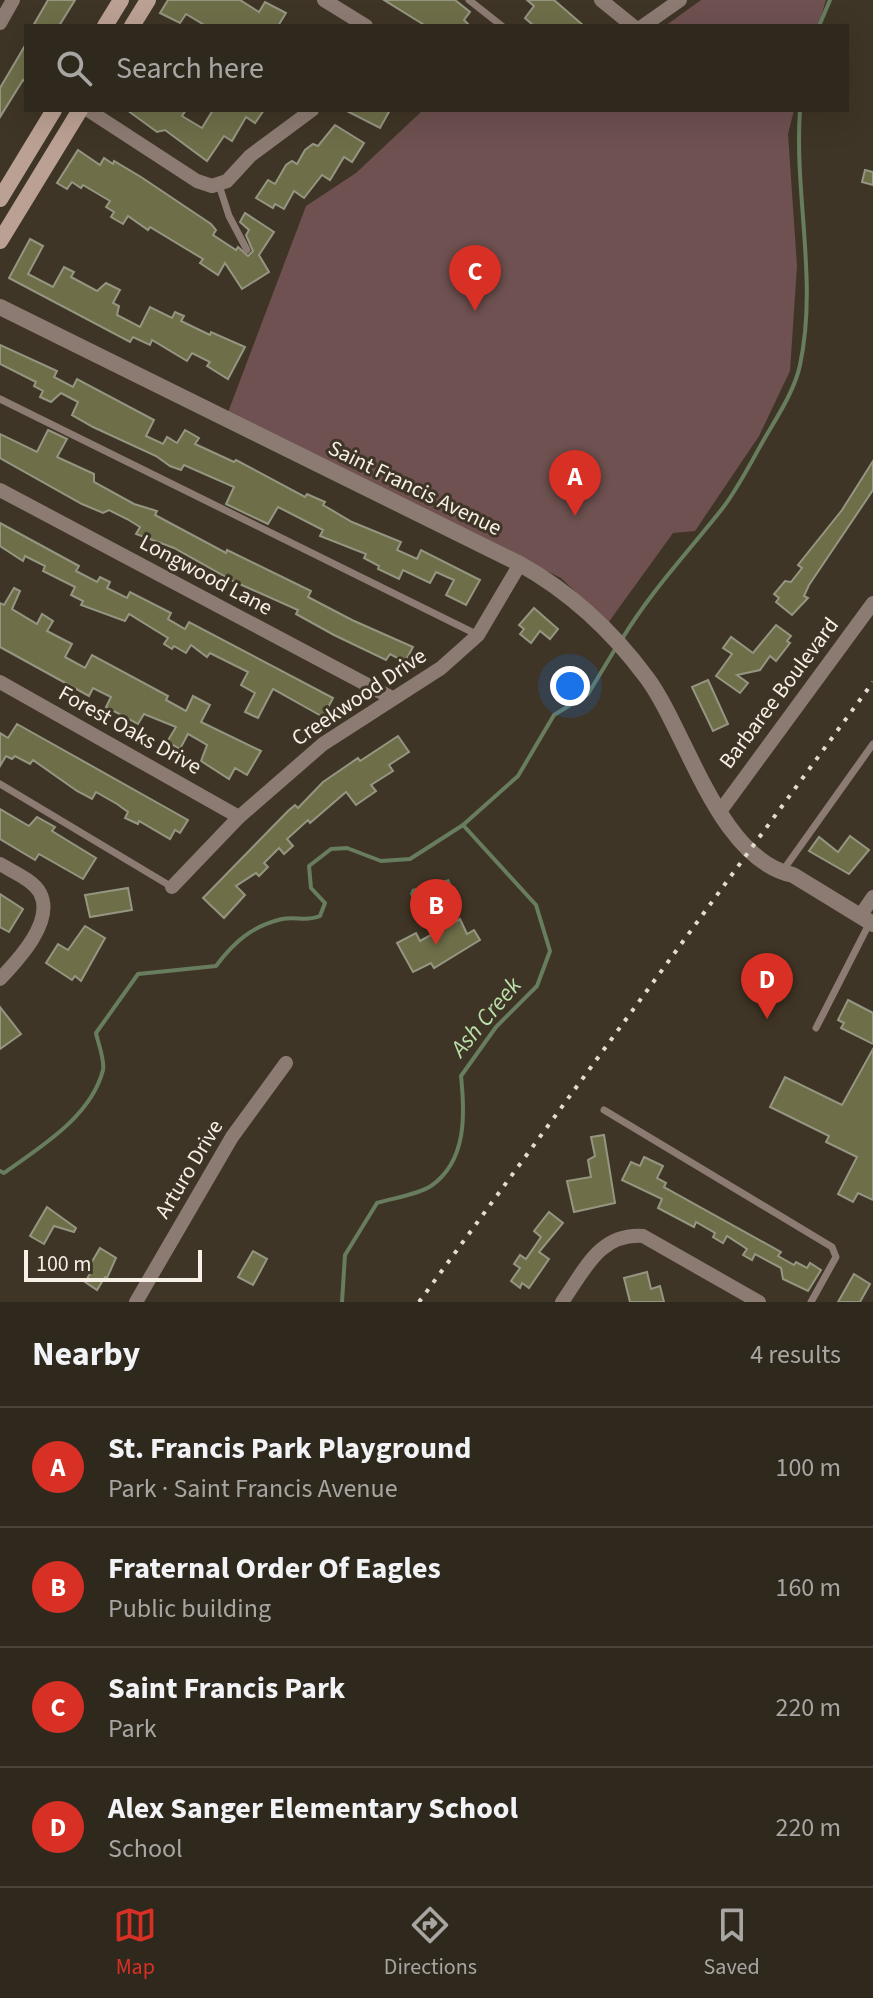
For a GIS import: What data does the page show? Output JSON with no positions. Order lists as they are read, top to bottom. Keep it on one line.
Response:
{"streets":{"street":["Saint Francis Avenue","Longwood Lane","Barbaree Boulevard","Creekwood Drive","Forest Oaks Drive","Arturo Drive"]},"crossings":[["Saint Francis Avenue","Barbaree Boulevard"],["Saint Francis Avenue","Creekwood Drive"],["Longwood Lane","Creekwood Drive"],["Creekwood Drive","Forest Oaks Drive"]],"water":["Ash Creek"],"scale_bar":"100 m","page":{"search":"Search here","pins":["C","A","B","D"],"scale":"100 m","heading":["Nearby","4 results"],"list":[{"mark":"A","name":"St. Francis Park Playground","note":"Park · Saint Francis Avenue","value":"100 m"},{"mark":"B","name":"Fraternal Order Of Eagles","note":"Public building","value":"160 m"},{"mark":"C","name":"Saint Francis Park","note":"Park","value":"220 m"},{"mark":"D","name":"Alex Sanger Elementary School","note":"School","value":"220 m"}],"nav":["Map","Directions","Saved"]}}
